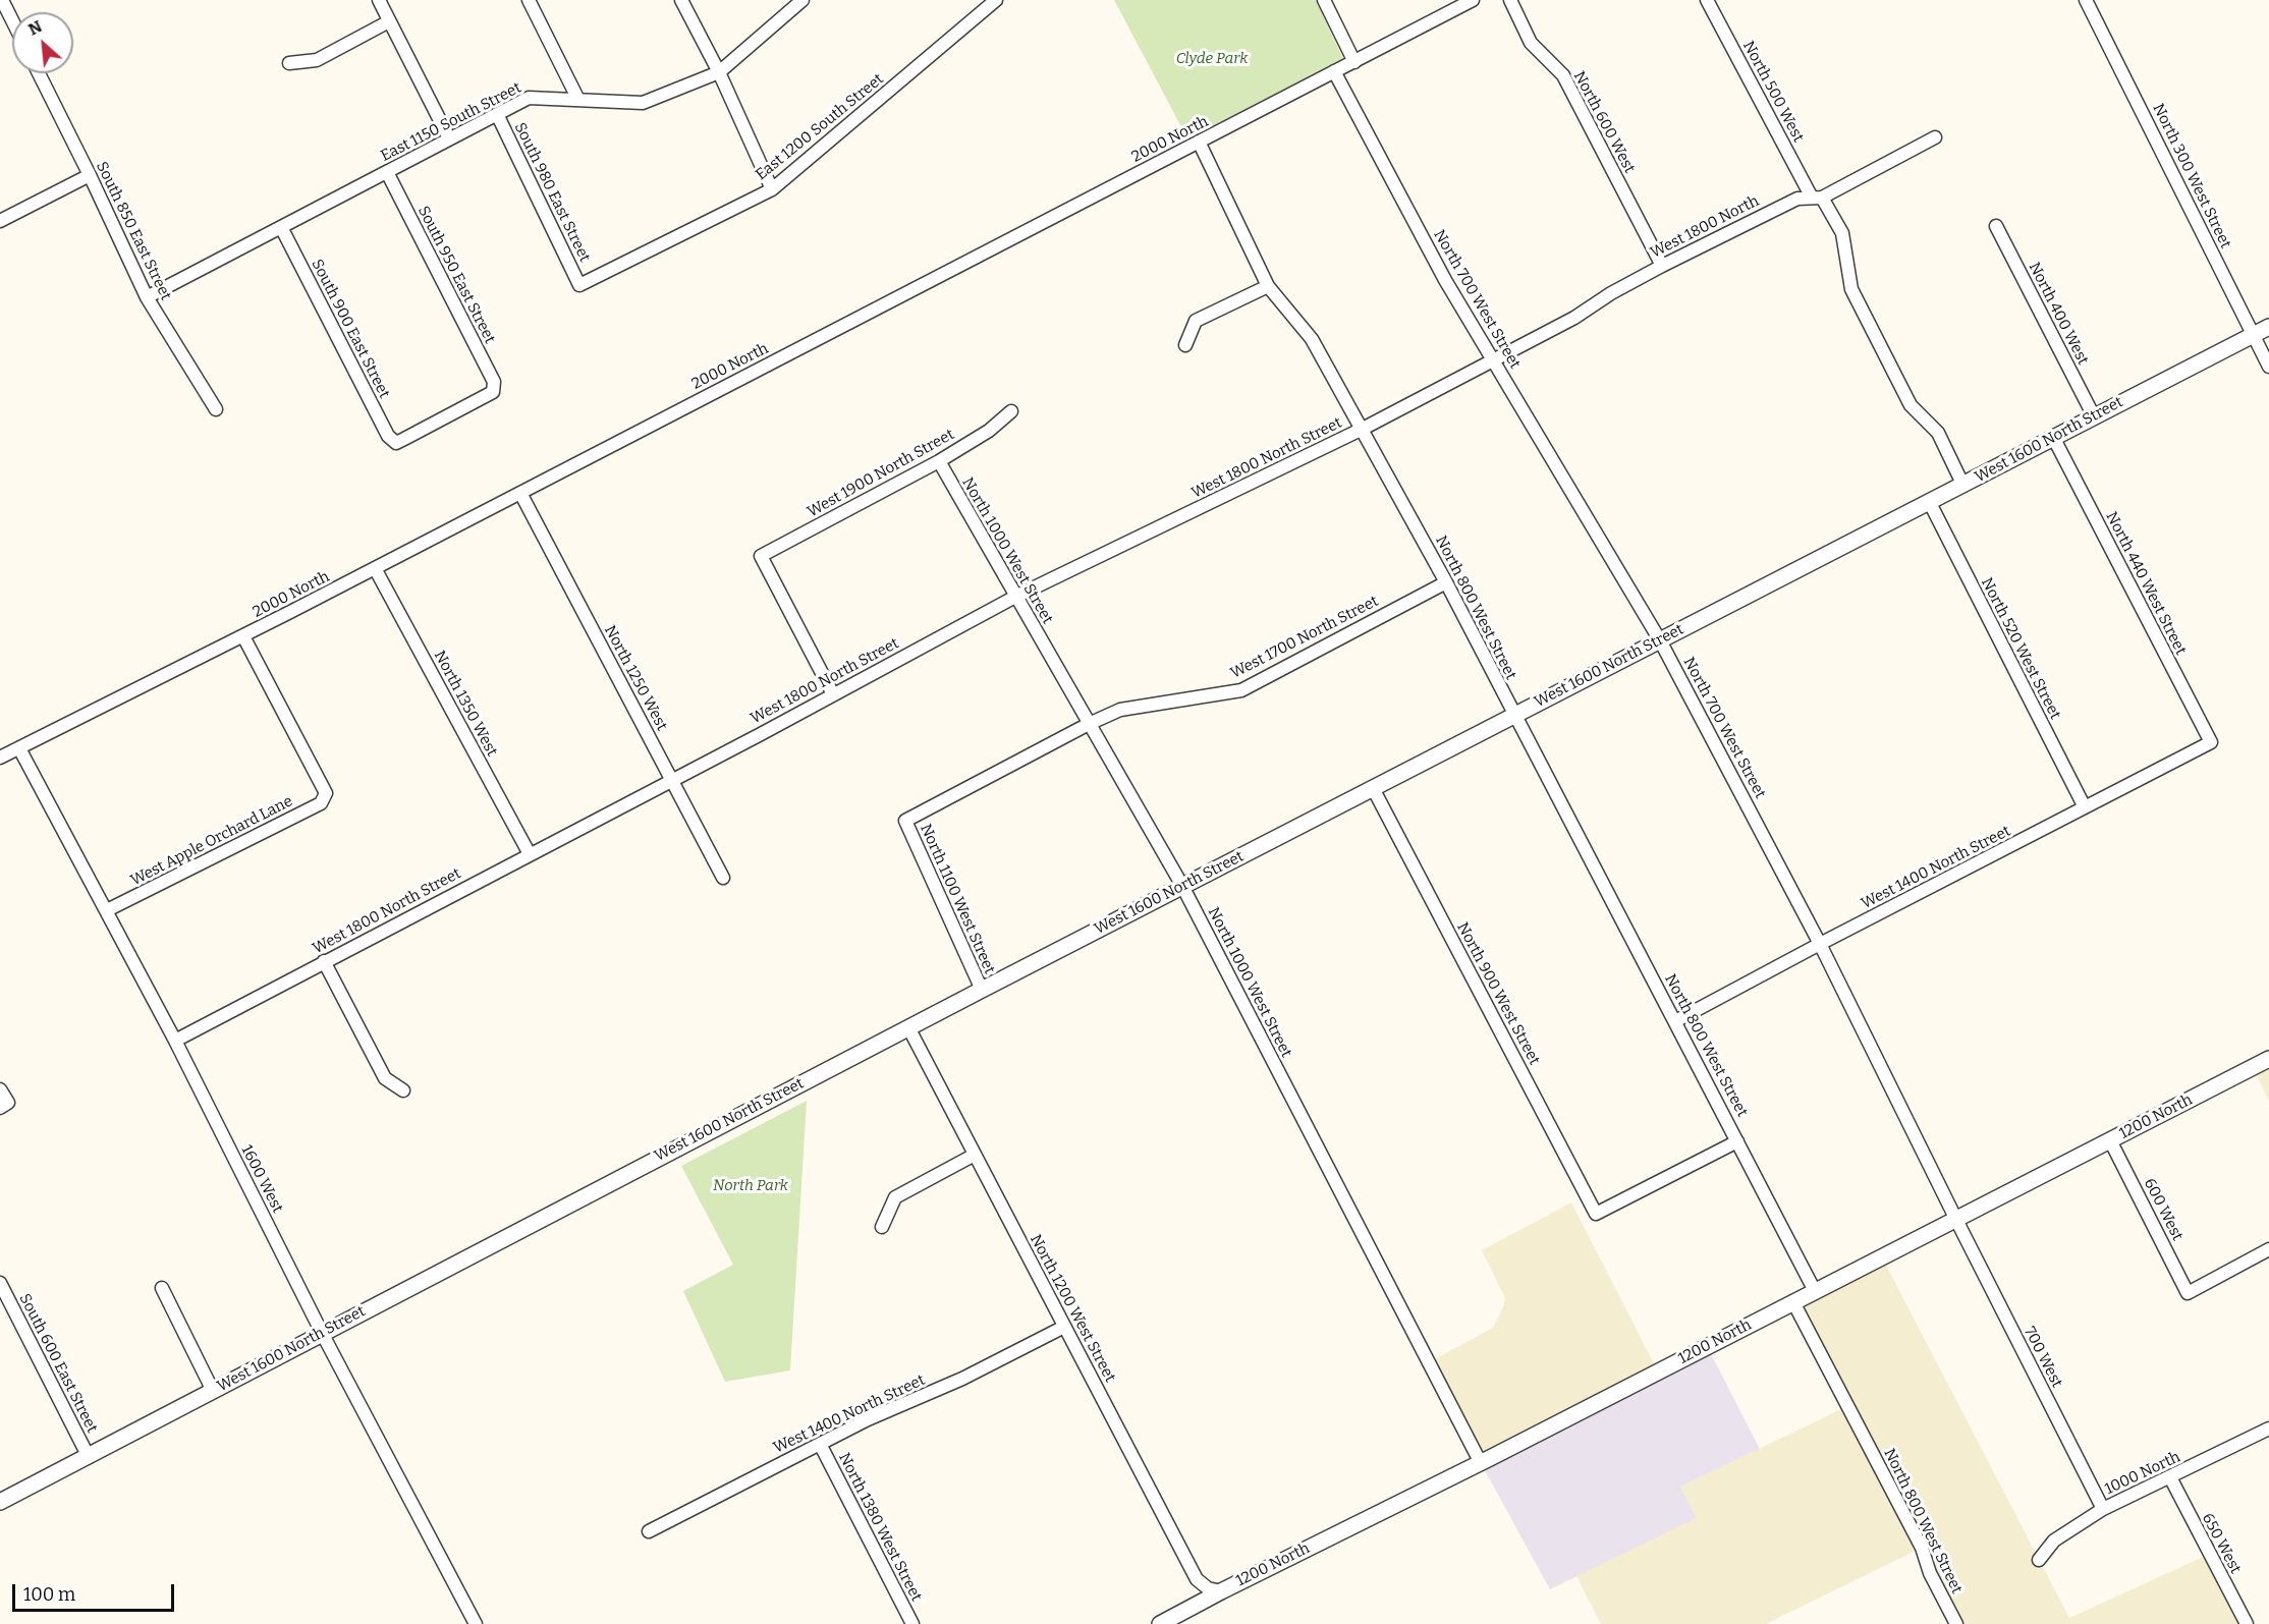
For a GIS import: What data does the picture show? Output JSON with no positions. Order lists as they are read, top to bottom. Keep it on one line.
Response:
{"streets":{"street":["North 500 West","East 1150 South Street","North 600 West","East 1200 South Street","2000 North","North 300 West Street","South 980 East Street","West 1800 North","South 850 East Street","South 950 East Street","North 700 West Street","North 400 West","South 900 East Street","West 1600 North Street","West 1800 North Street","West 1900 North Street","North 1000 West Street","North 440 West Street","North 800 West Street","West 1700 North Street","North 520 West Street","North 1250 West","North 1350 West","West Apple Orchard Lane","West 1400 North Street","North 1100 West Street","North 900 West Street","1200 North","1600 West","600 West","North 1200 West Street","700 West","South 600 East Street","1000 North","North 1380 West Street","650 West"]},"crossings":[["North 500 West","West 1800 North"],["North 500 West","West 1600 North Street"],["East 1150 South Street","South 980 East Street"],["East 1150 South Street","South 850 East Street"],["East 1150 South Street","South 950 East Street"],["East 1150 South Street","South 900 East Street"],["North 600 West","West 1800 North"],["East 1200 South Street","South 980 East Street"],["2000 North","North 700 West Street"],["2000 North","North 800 West Street"],["2000 North","North 1250 West"],["2000 North","North 1350 West"],["2000 North","West Apple Orchard Lane"],["2000 North","1600 West"],["North 300 West Street","West 1600 North Street"],["West 1800 North","North 700 West Street"],["West 1800 North","West 1800 North Street"],["South 950 East Street","South 900 East Street"],["North 700 West Street","West 1600 North Street"],["North 700 West Street","West 1800 North Street"],["North 700 West Street","West 1400 North Street"],["North 700 West Street","1200 North"],["North 700 West Street","700 West"],["North 400 West","West 1600 North Street"],["West 1600 North Street","North 1000 West Street"],["West 1600 North Street","North 440 West Street"],["West 1600 North Street","North 800 West Street"],["West 1600 North Street","North 520 West Street"],["West 1600 North Street","North 1100 West Street"],["West 1600 North Street","North 900 West Street"],["West 1600 North Street","1600 West"],["West 1600 North Street","North 1200 West Street"],["West 1600 North Street","South 600 East Street"],["West 1800 North Street","West 1900 North Street"],["West 1800 North Street","North 1000 West Street"],["West 1800 North Street","North 800 West Street"],["West 1800 North Street","North 1250 West"],["West 1800 North Street","North 1350 West"],["West 1800 North Street","1600 West"],["West 1900 North Street","North 1000 West Street"],["North 1000 West Street","West 1700 North Street"],["North 1000 West Street","1200 North"],["North 440 West Street","West 1400 North Street"],["North 800 West Street","West 1700 North Street"],["North 800 West Street","West 1400 North Street"],["North 800 West Street","North 900 West Street"],["North 800 West Street","1200 North"],["West 1700 North Street","North 1100 West Street"],["North 520 West Street","West 1400 North Street"],["West Apple Orchard Lane","1600 West"],["West 1400 North Street","North 1200 West Street"],["West 1400 North Street","North 1380 West Street"],["1200 North","600 West"],["1200 North","North 1200 West Street"],["1200 North","700 West"],["700 West","1000 North"],["1000 North","650 West"]],"parks":["Clyde Park","North Park"],"scale_bar":"100 m","north":"top left"}
